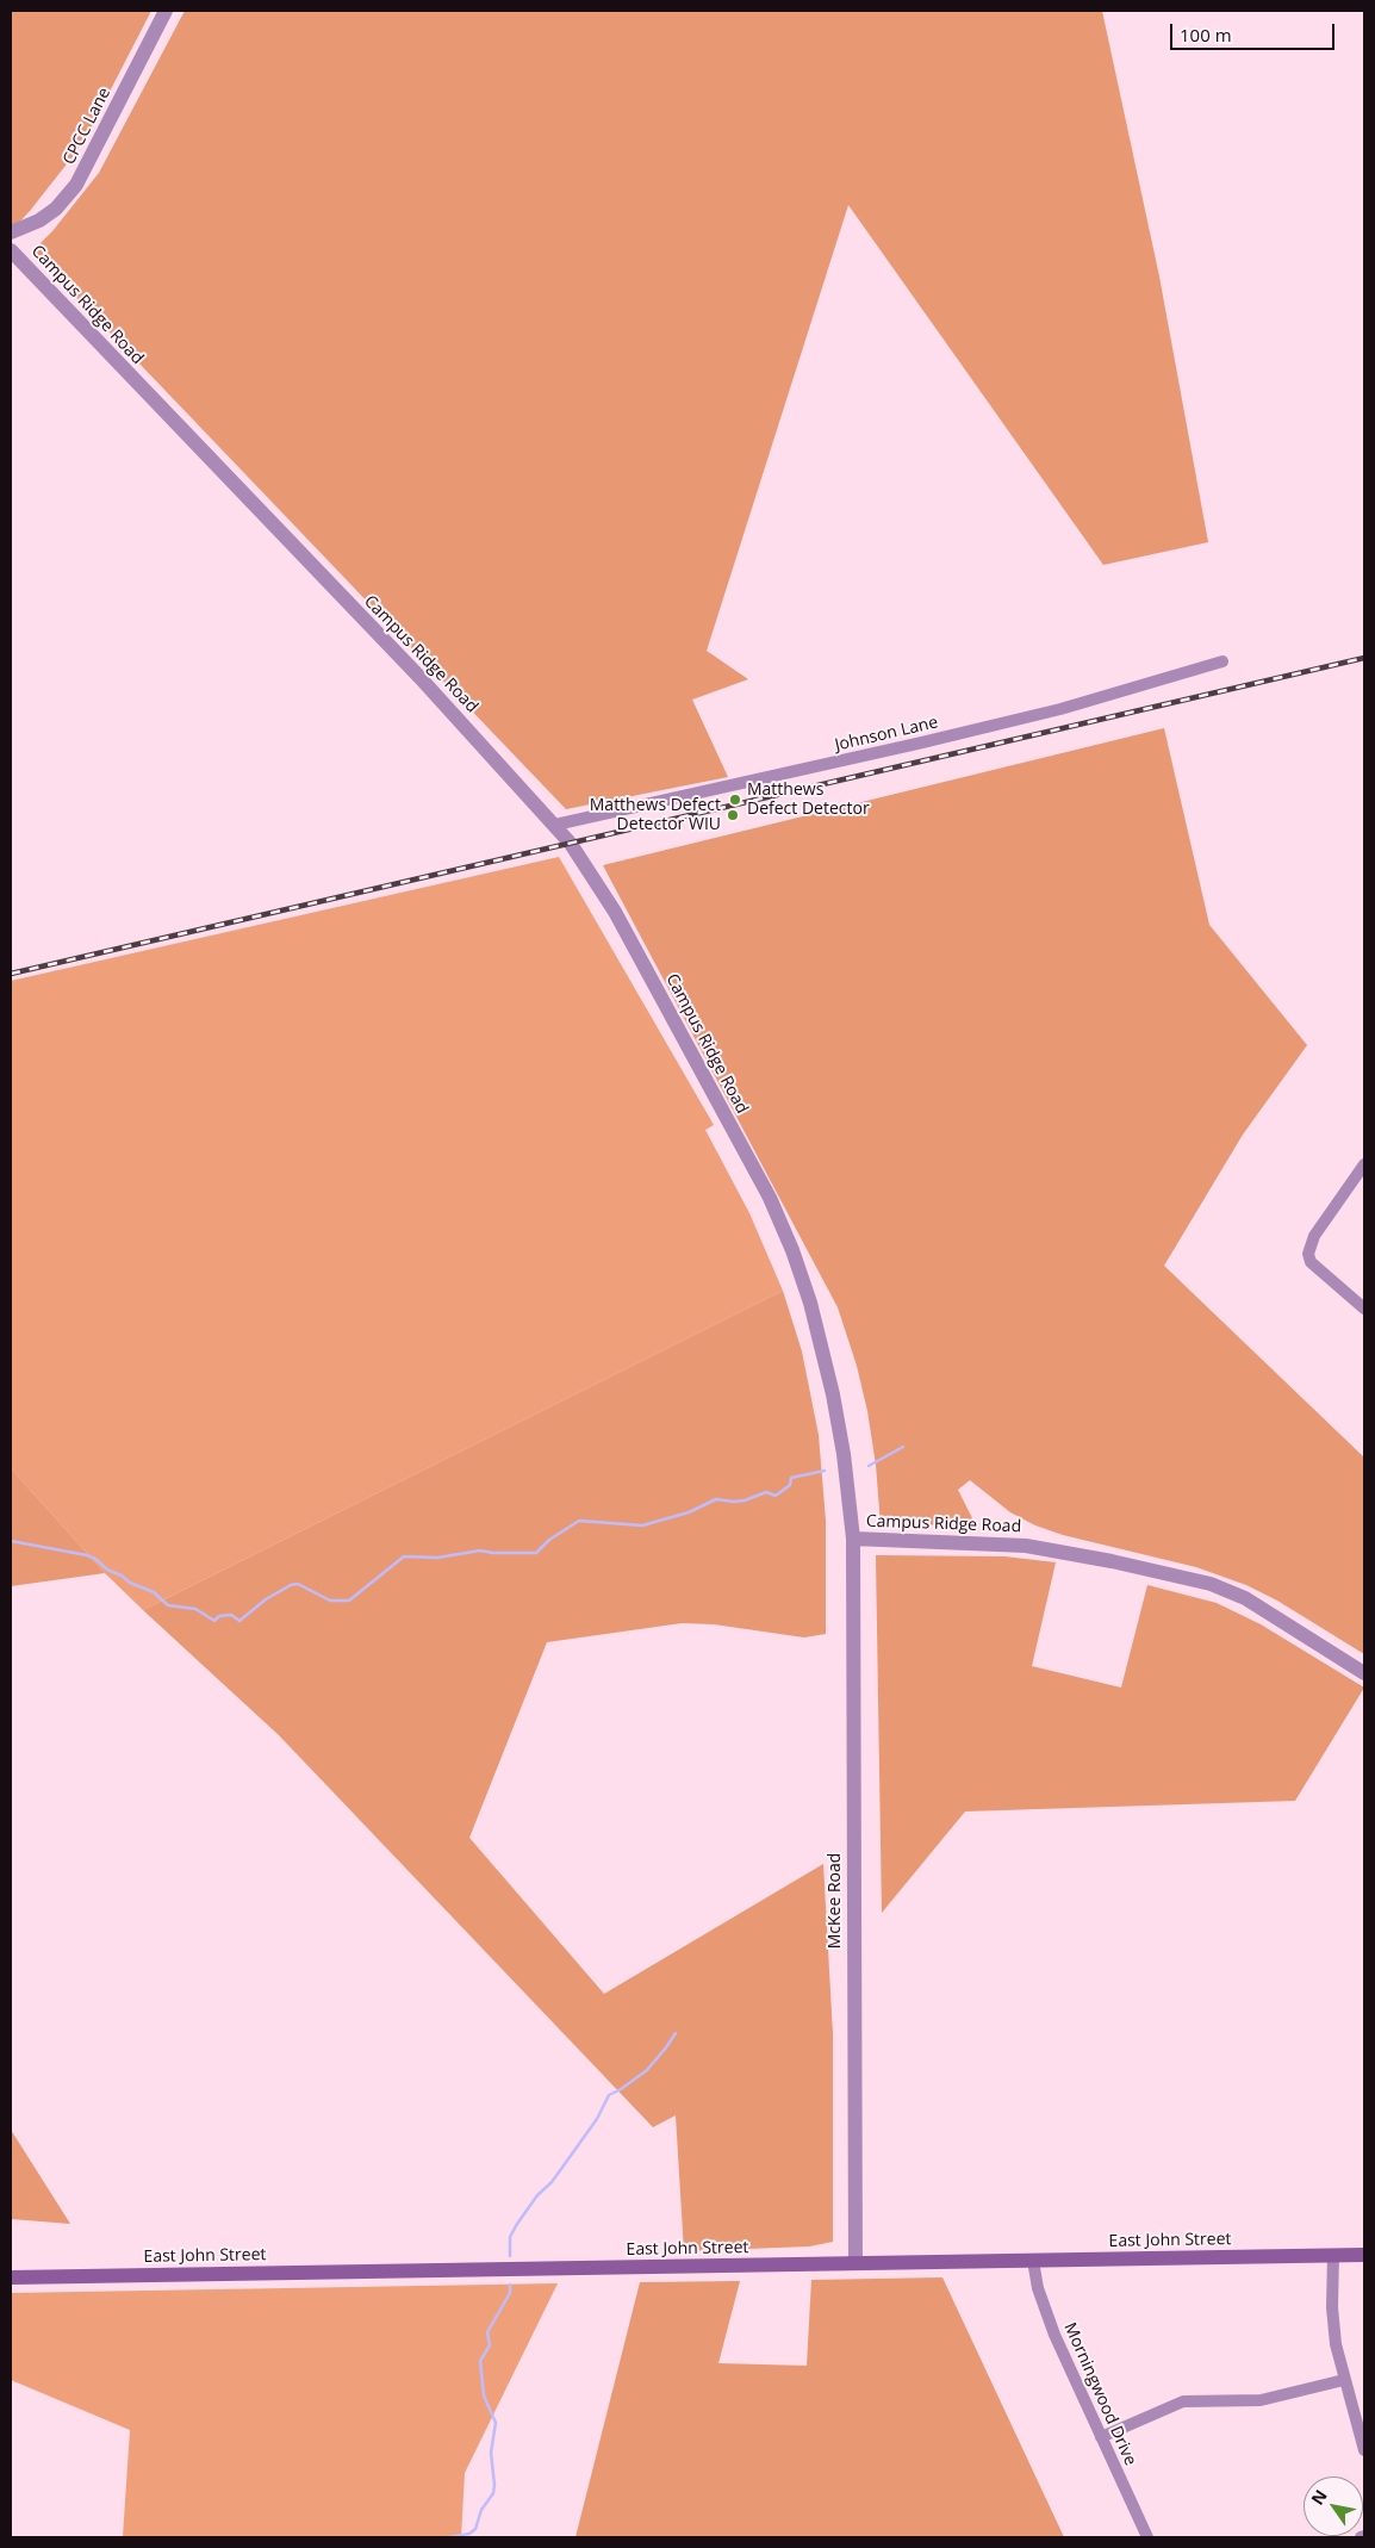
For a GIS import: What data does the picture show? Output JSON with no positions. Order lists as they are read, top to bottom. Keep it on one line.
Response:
{"streets":{"main road":["East John Street"],"street":["CPCC Lane","Campus Ridge Road","Johnson Lane","McKee Road","Morningwood Drive"]},"crossings":[["Campus Ridge Road","Johnson Lane"],["Campus Ridge Road","McKee Road"],["McKee Road","East John Street"],["East John Street","Morningwood Drive"]],"places":["Matthews Defect Detector","Matthews Defect Detector WIU"],"scale_bar":"100 m","north":"top left"}
